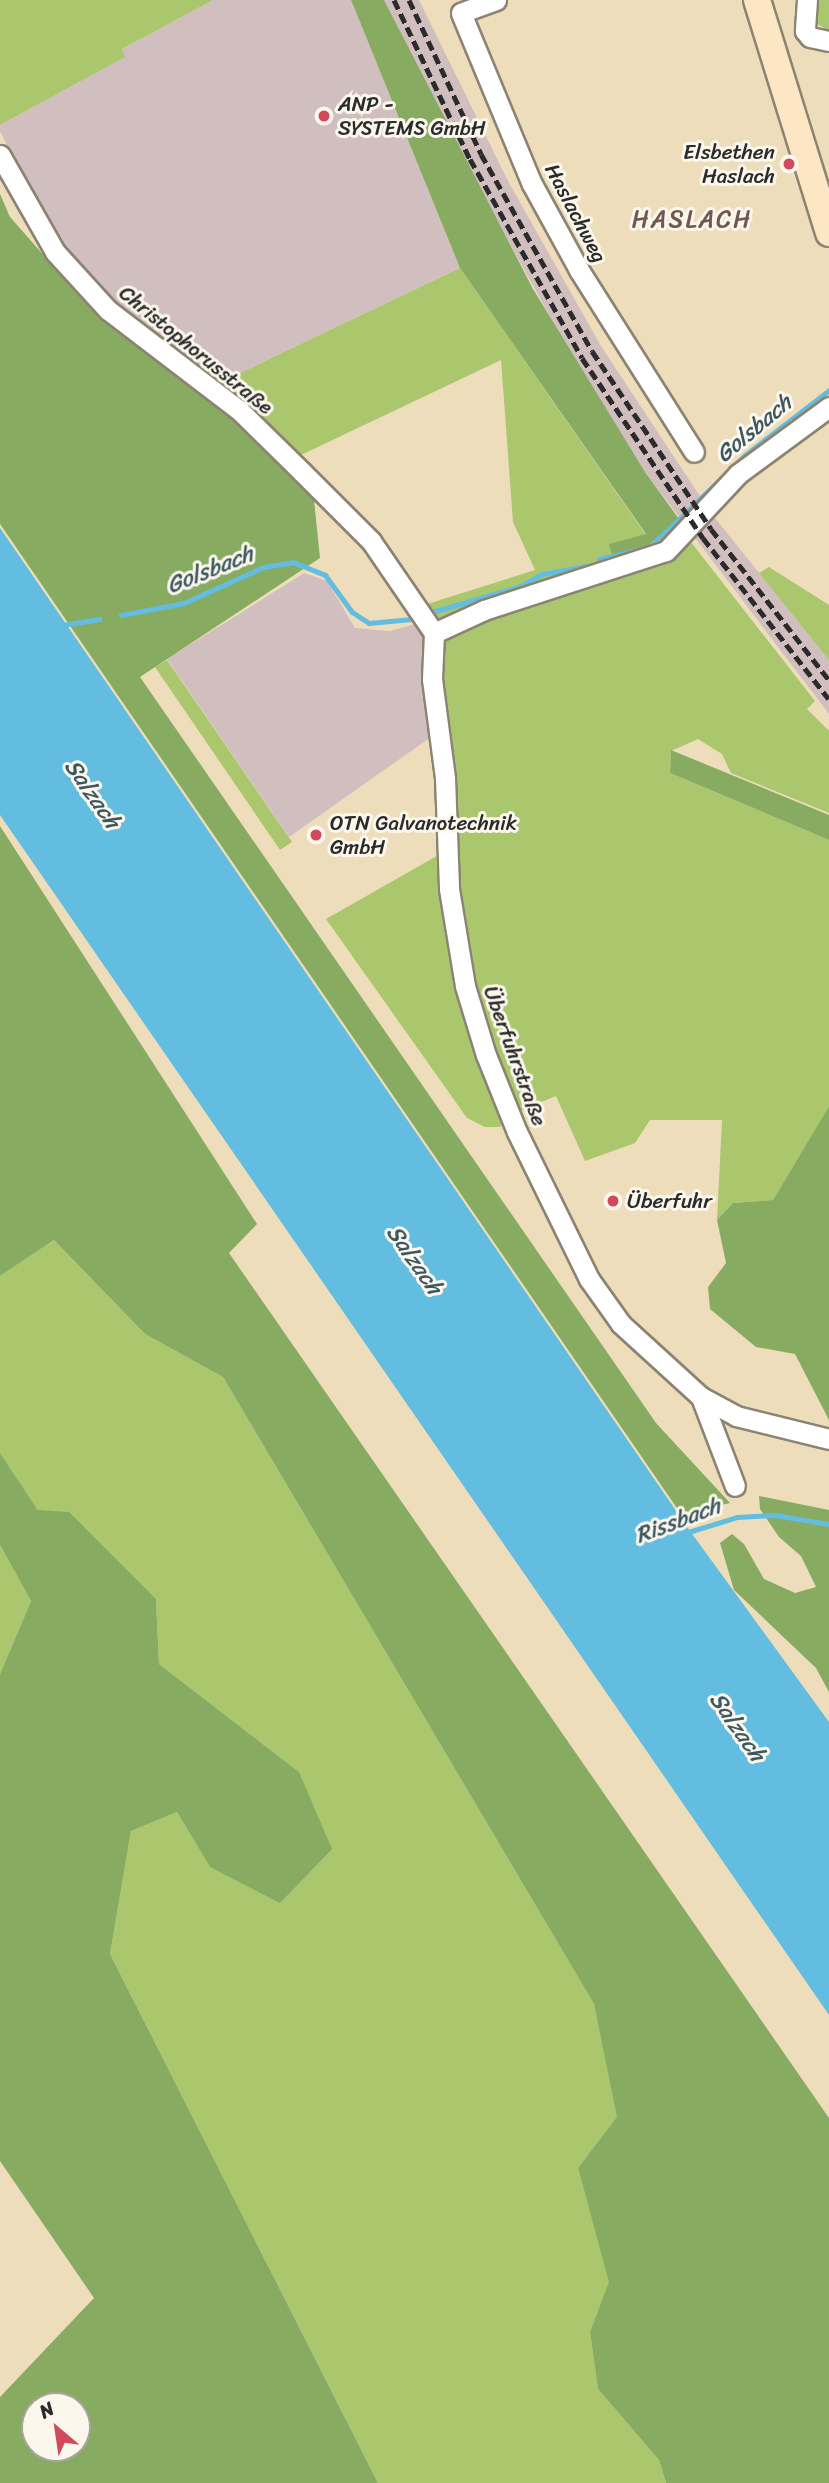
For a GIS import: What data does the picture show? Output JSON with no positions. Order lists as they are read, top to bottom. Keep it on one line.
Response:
{"streets":{"street":["Haslachweg","Christophorusstraße","Überfuhrstraße"]},"crossings":[["Christophorusstraße","Überfuhrstraße"]],"districts":["HASLACH"],"water":["Golsbach","Salzach","Rissbach"],"places":["ANP - SYSTEMS GmbH","Elsbethen Haslach","OTN Galvanotechnik GmbH","Überfuhr"],"north":"top left"}
